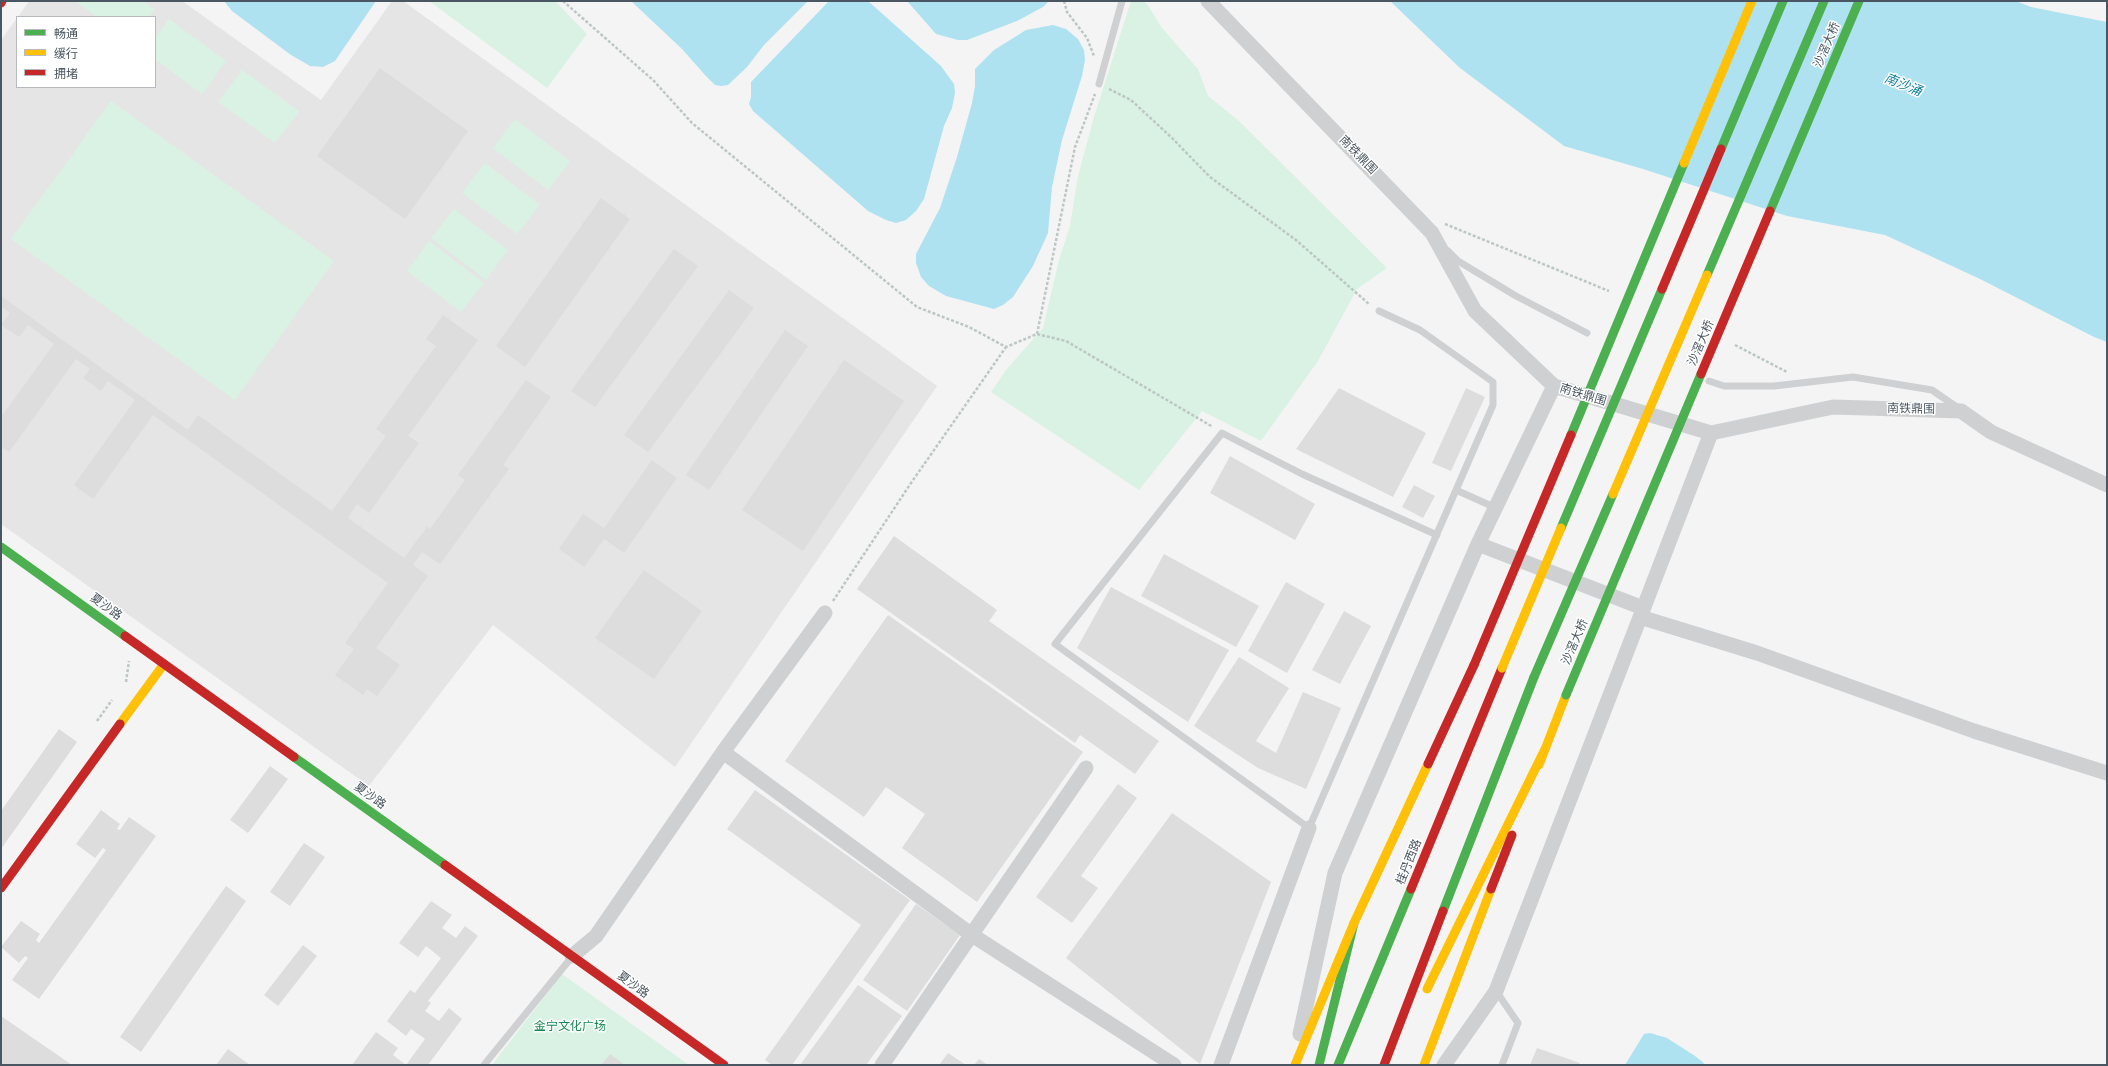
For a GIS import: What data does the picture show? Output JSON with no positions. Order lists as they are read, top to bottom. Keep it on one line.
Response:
{"streets":{"main road":["沙滘大桥","夏沙路","桂丹西路"],"street":["南铁鼎围"]},"water":["南沙涌"],"parks":["金宁文化广场"],"legend":["畅通","缓行","拥堵"]}
